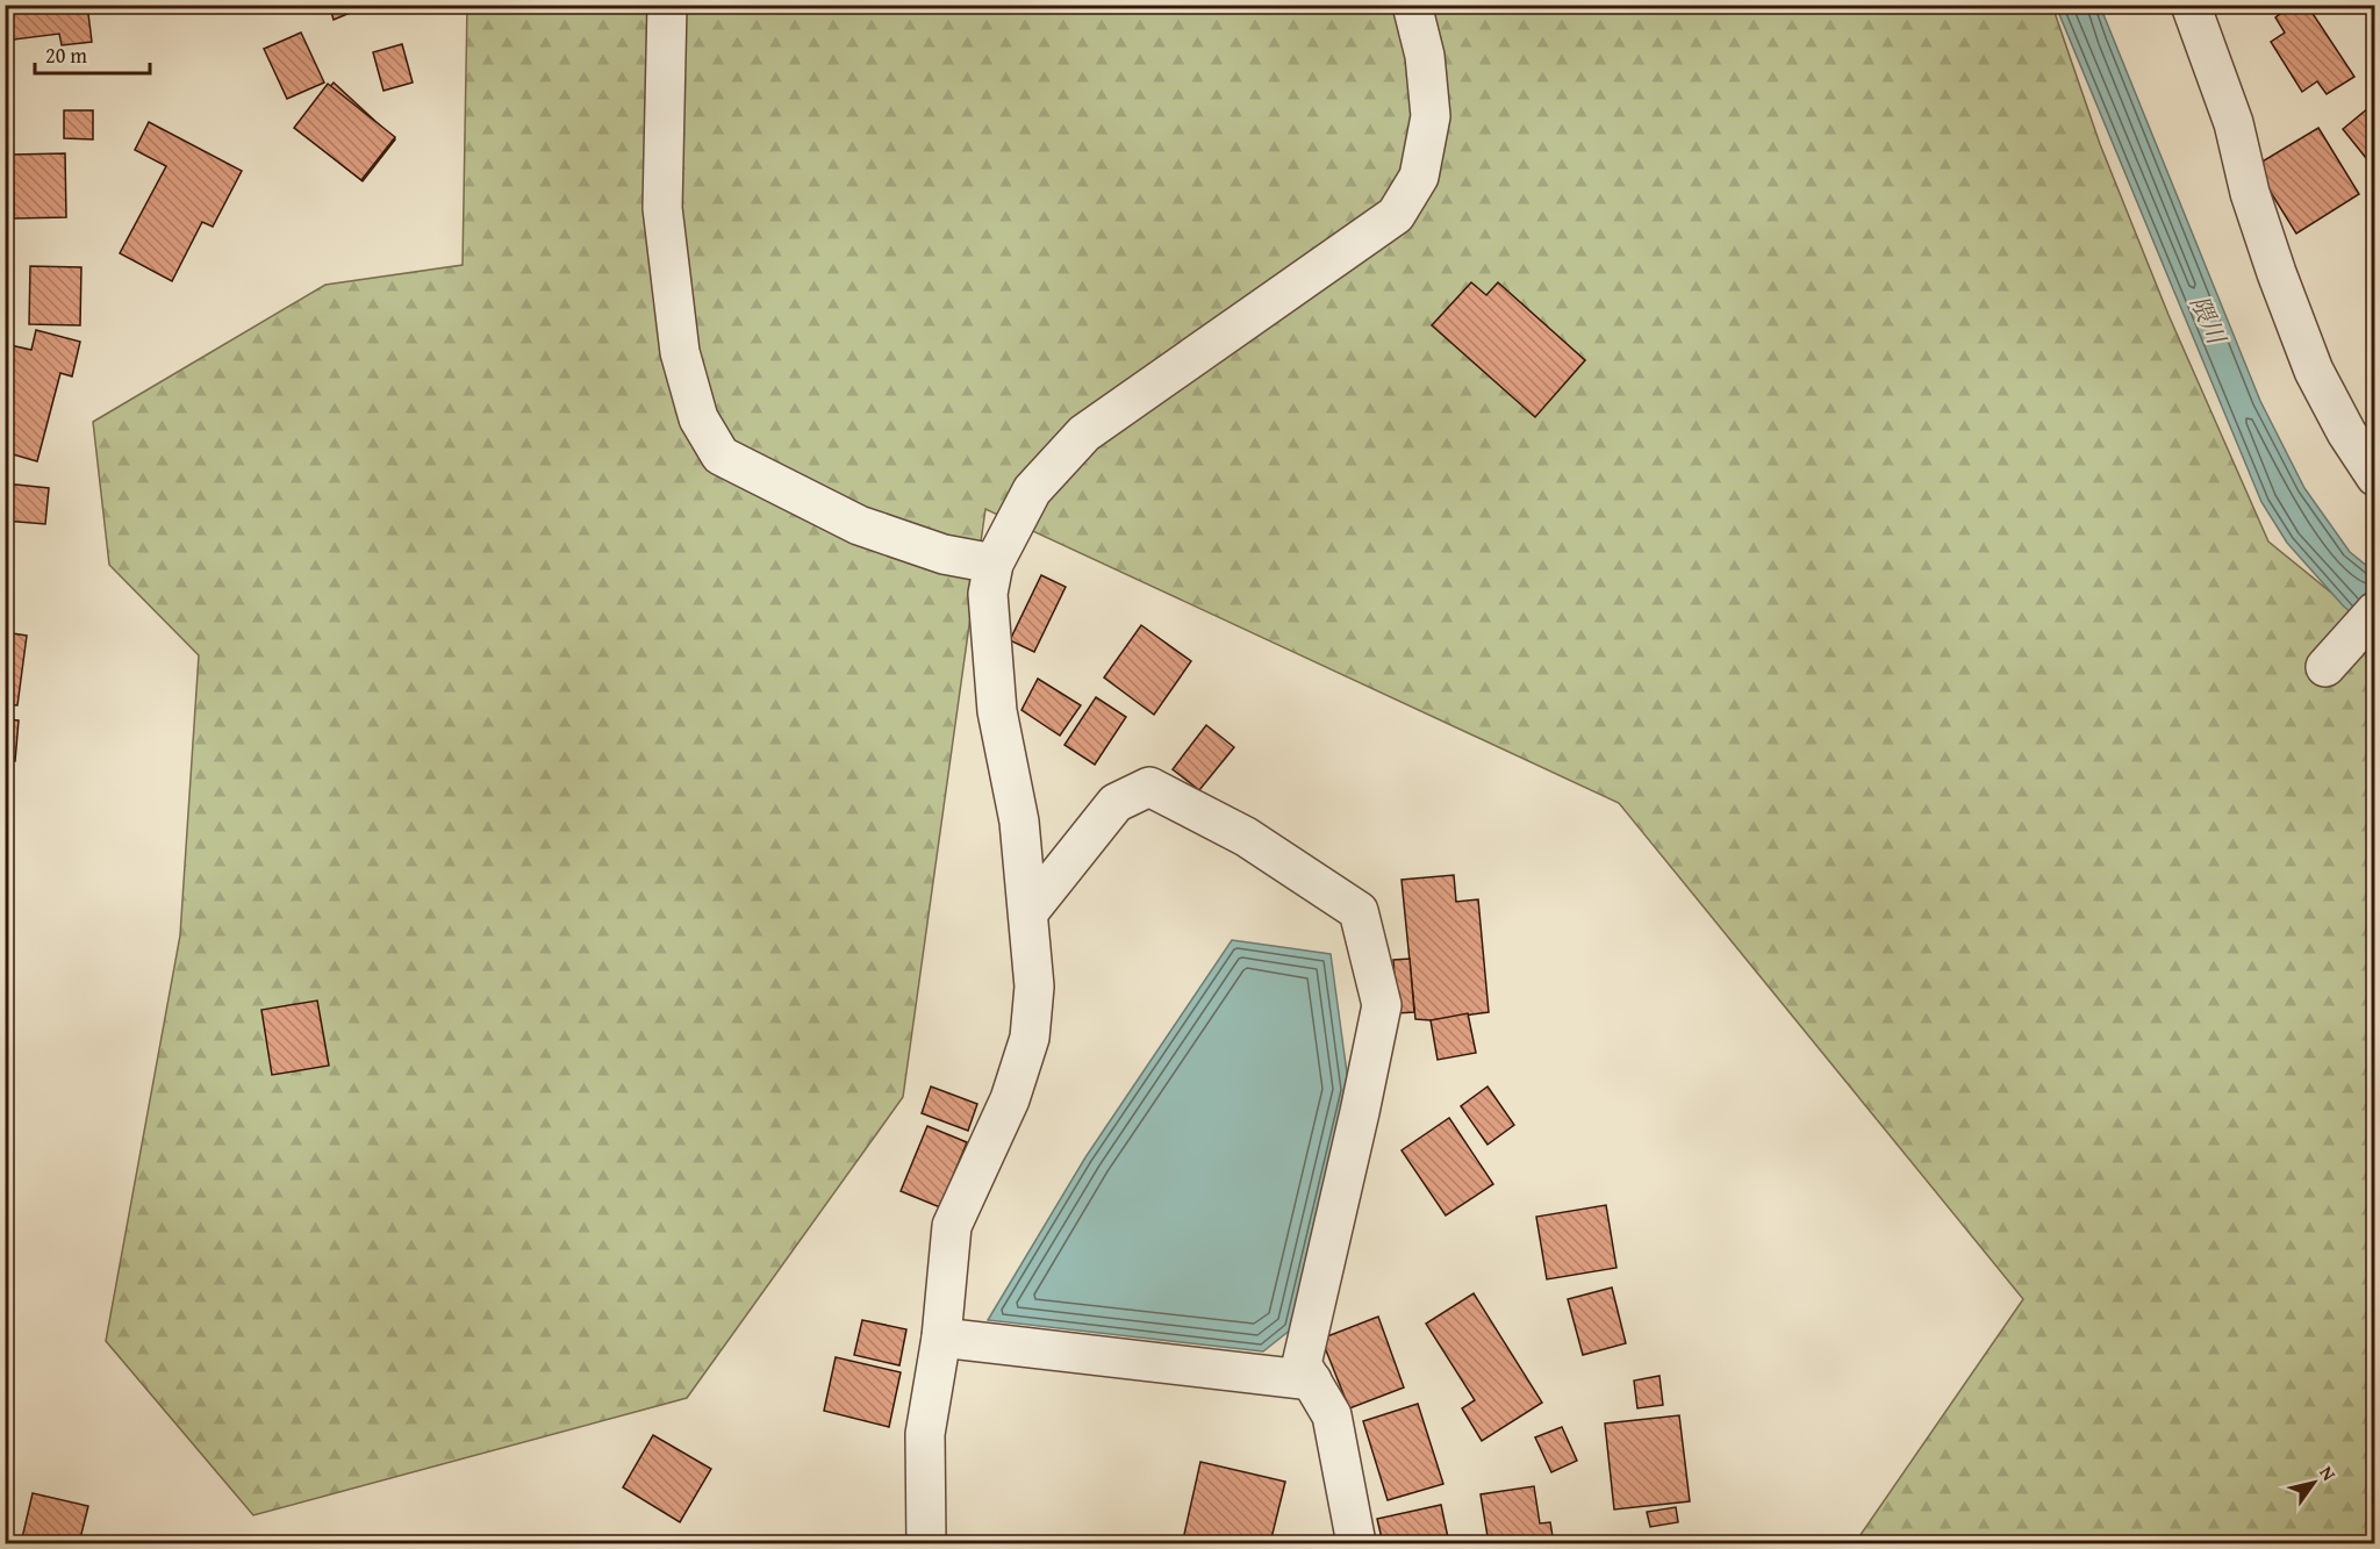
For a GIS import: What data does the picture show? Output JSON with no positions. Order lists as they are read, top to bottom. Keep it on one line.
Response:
{"water":["隈川"],"scale_bar":"20 m","north":"top right"}
